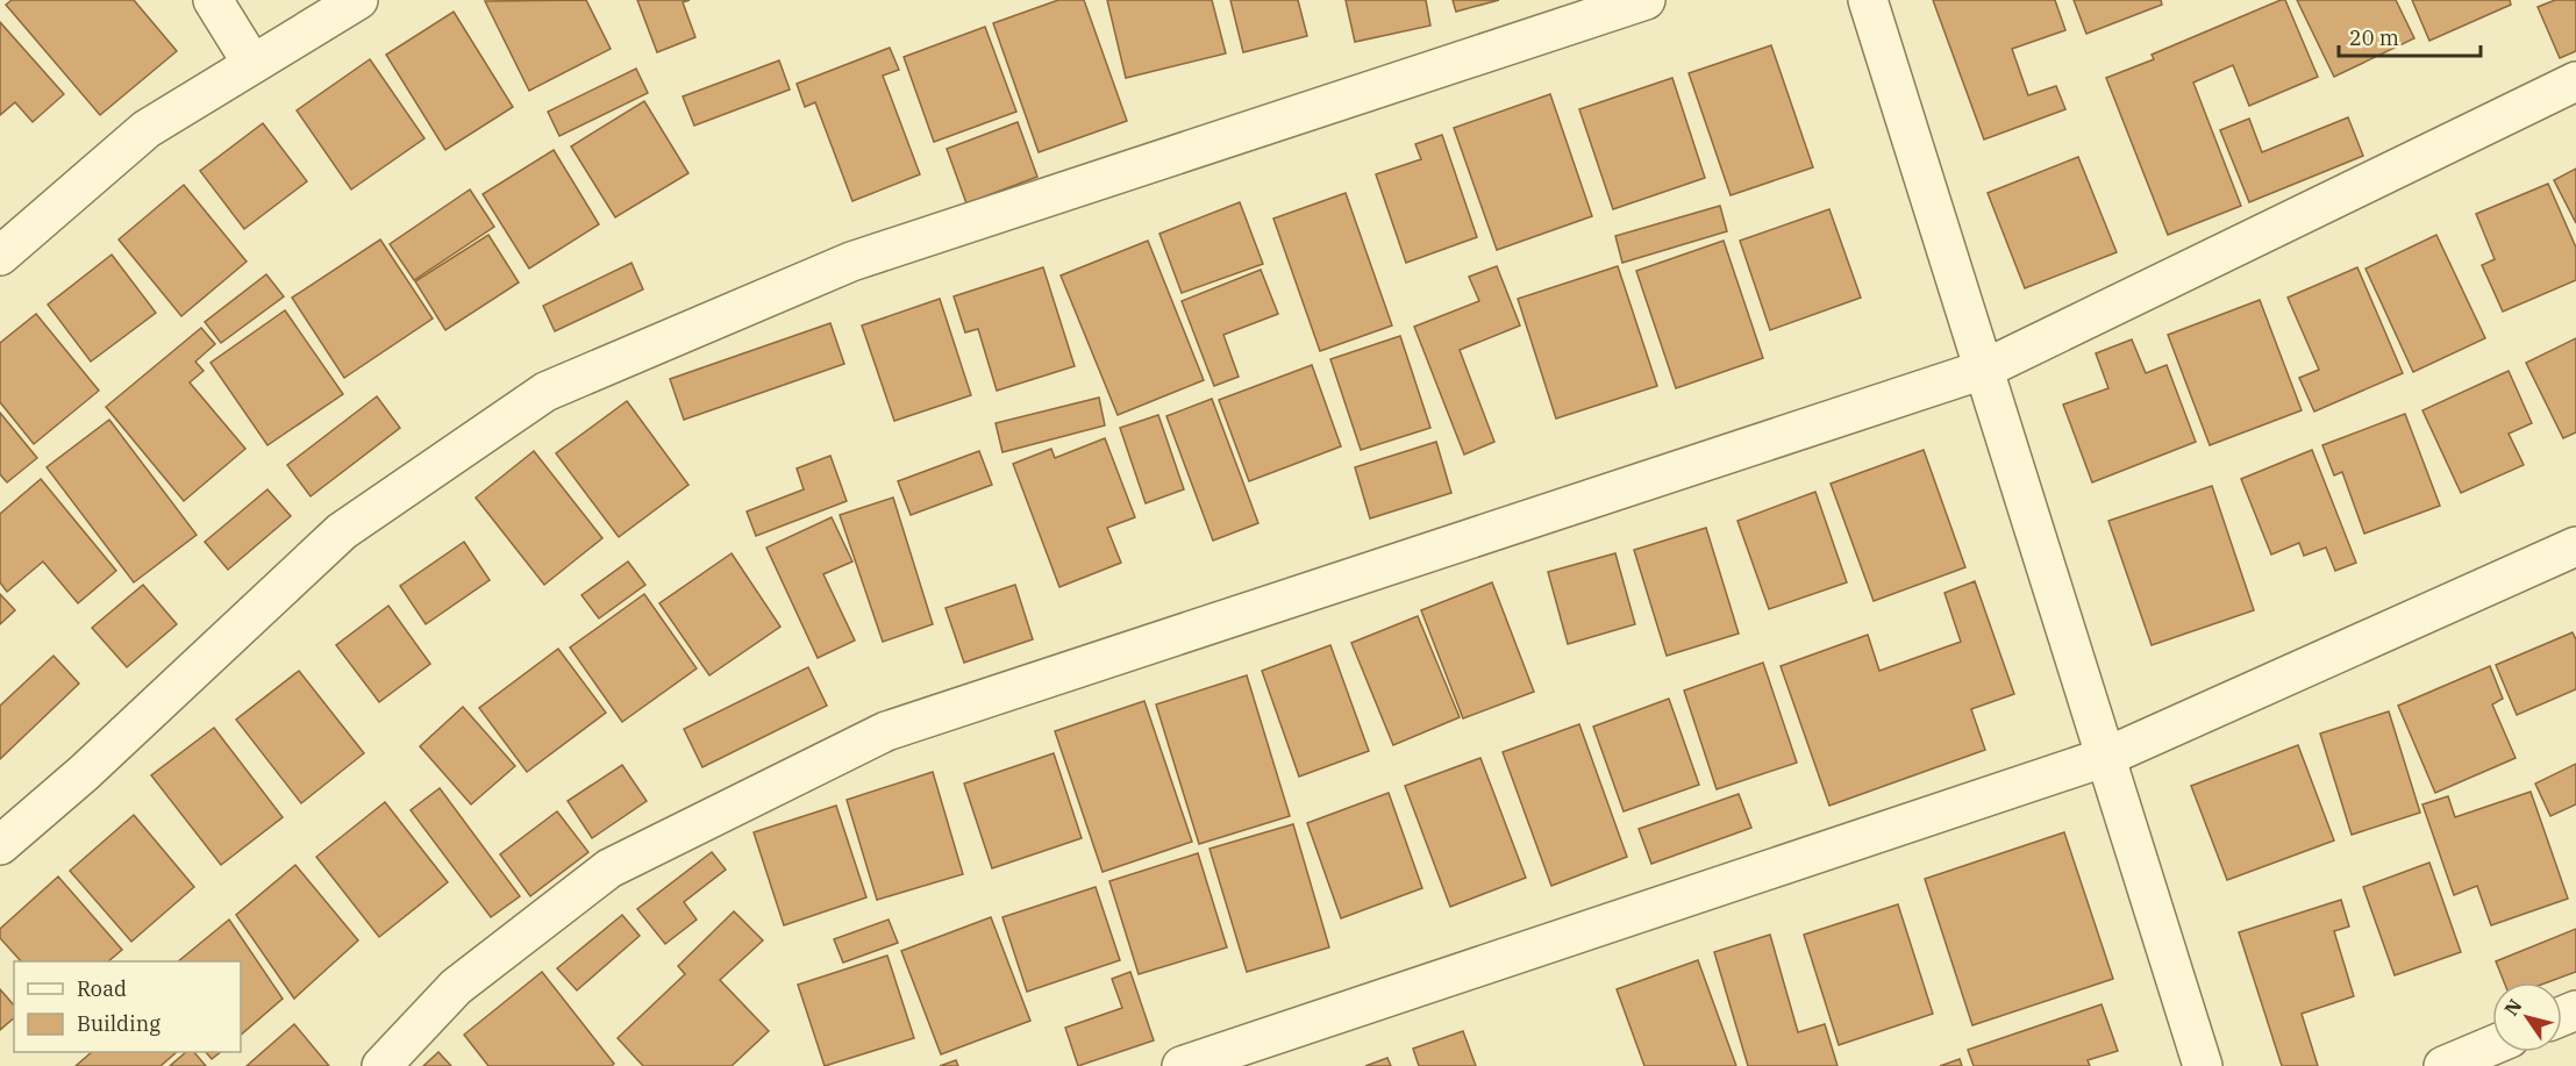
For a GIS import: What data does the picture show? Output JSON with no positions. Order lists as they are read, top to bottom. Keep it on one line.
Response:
{"legend":["Road","Building"],"scale_bar":"20 m","north":"top left"}
